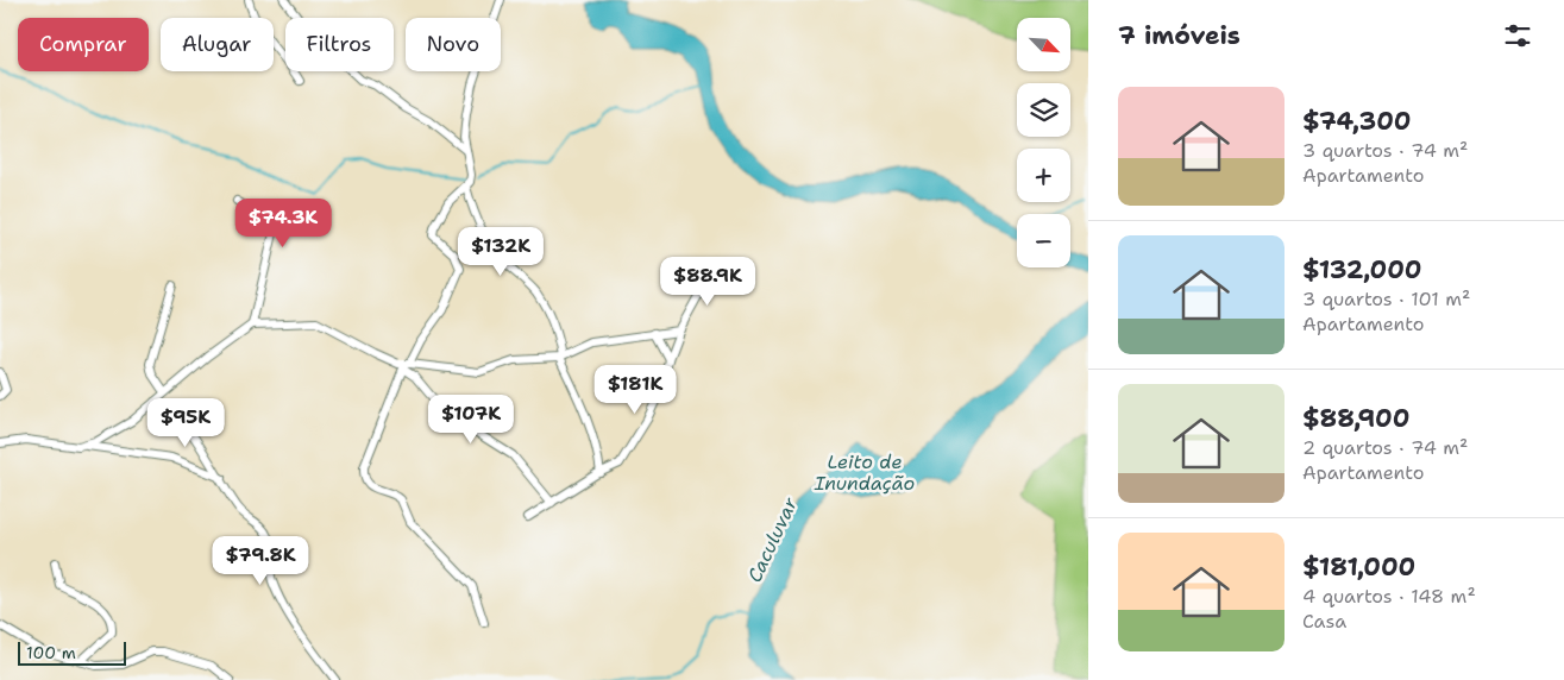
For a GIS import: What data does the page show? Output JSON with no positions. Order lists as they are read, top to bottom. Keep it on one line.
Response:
{"water":["Leito de Inundação","Caculuvar"],"scale_bar":"100 m","north":"bottom right","page":{"heading":"7 imóveis","map_buttons":["+","−"],"chip":["Comprar","Alugar","Filtros","Novo"],"list":[{"name":"$74,300","note":"3 quartos · 74 m² · Apartamento"},{"name":"$132,000","note":"3 quartos · 101 m² · Apartamento"},{"name":"$88,900","note":"2 quartos · 74 m² · Apartamento"},{"name":"$181,000","note":"4 quartos · 148 m² · Casa"}],"price":["$74.3K","$132K","$88.9K","$181K","$107K","$95K","$79.8K"],"scale":"100 m"}}
